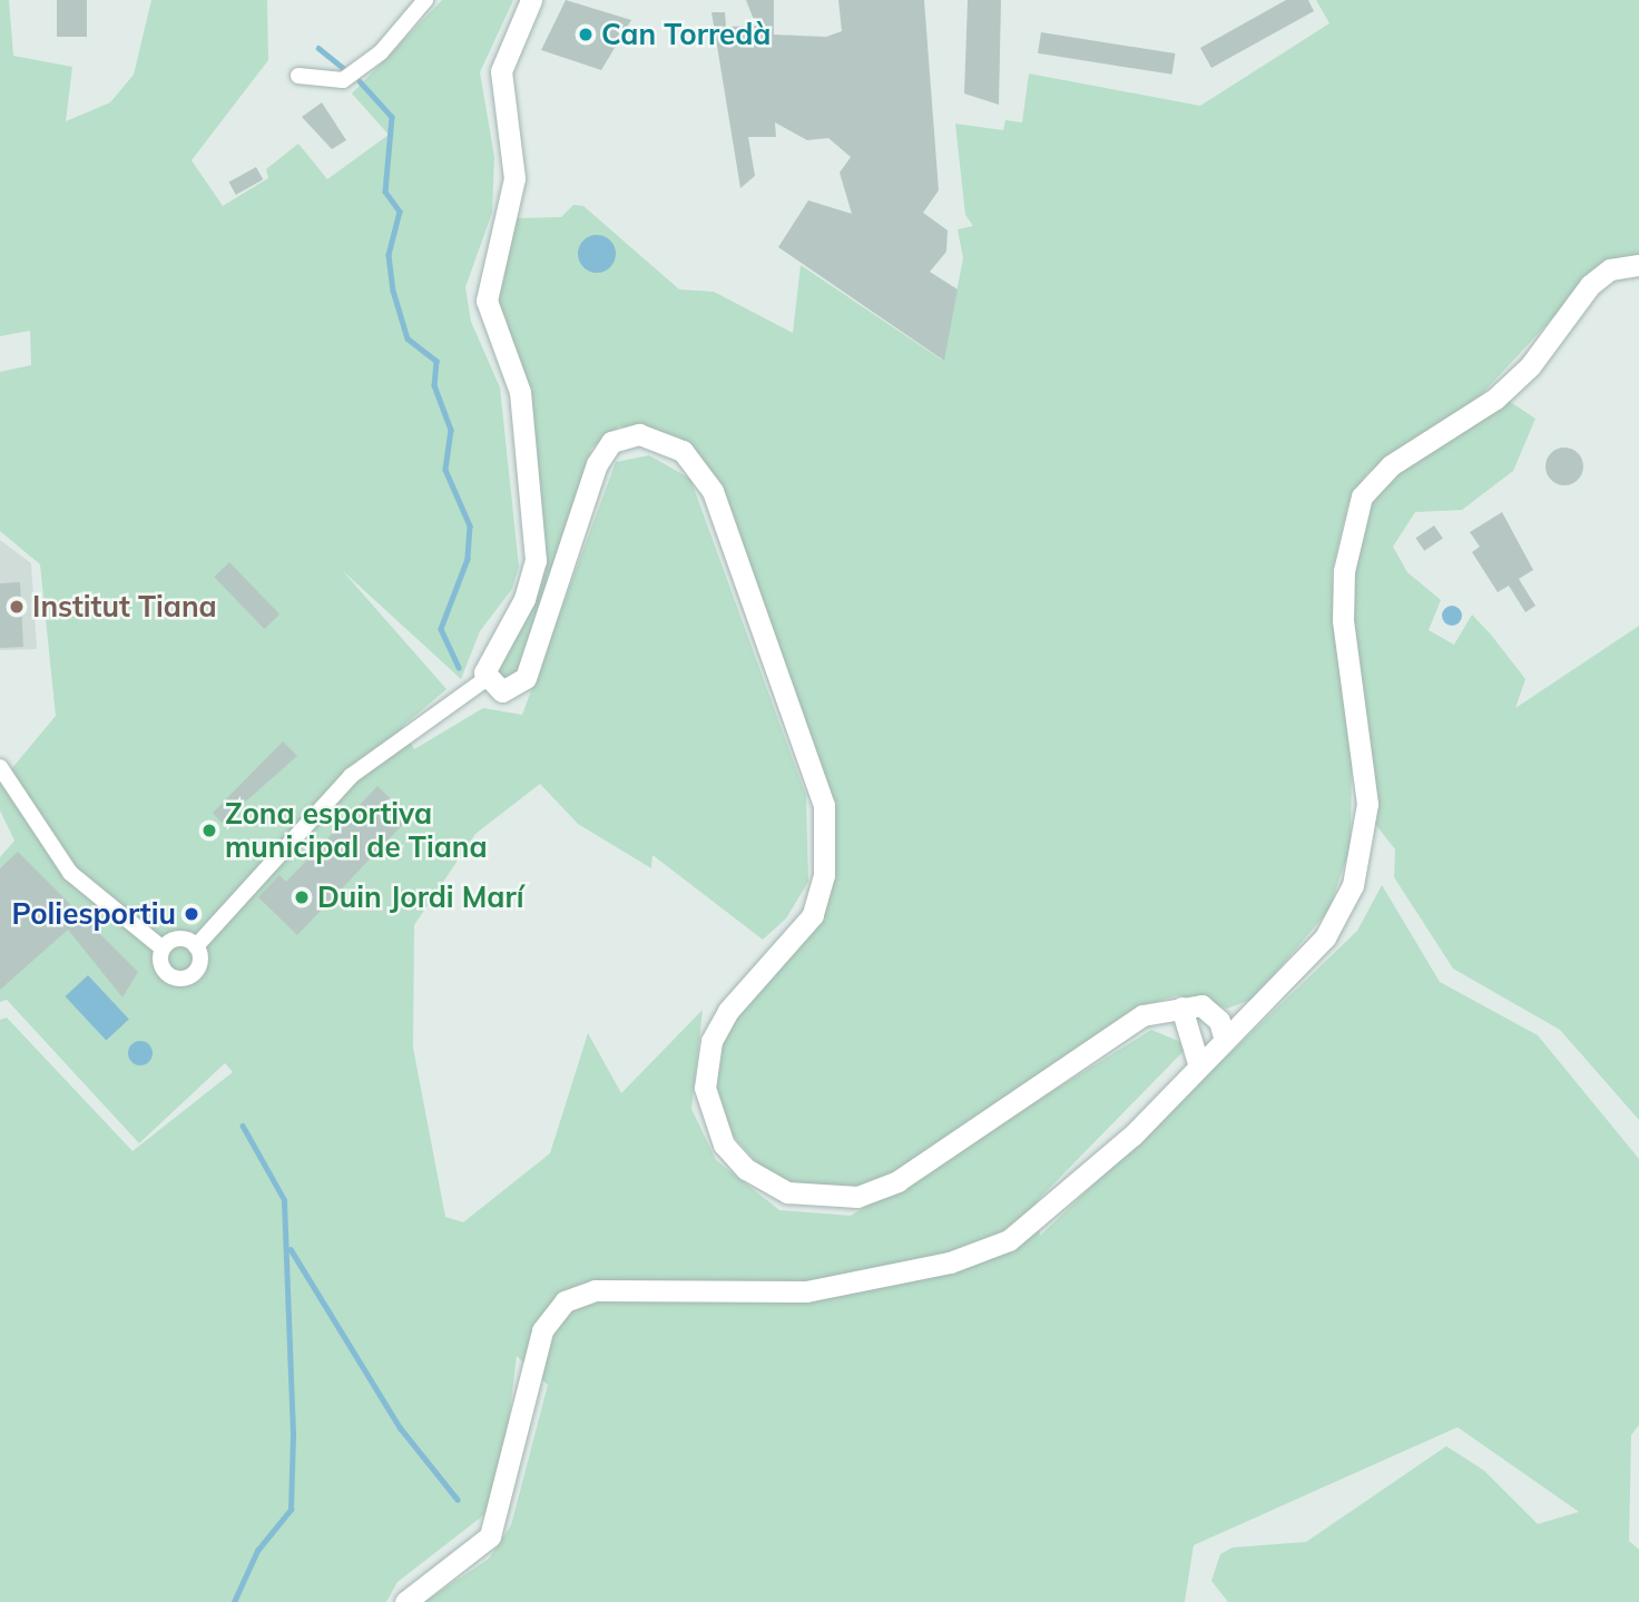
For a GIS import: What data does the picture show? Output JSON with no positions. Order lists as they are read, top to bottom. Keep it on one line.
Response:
{"places":["Can Torredà","Institut Tiana","Zona esportiva municipal de Tiana","Duin Jordi Marí","Poliesportiu"]}
